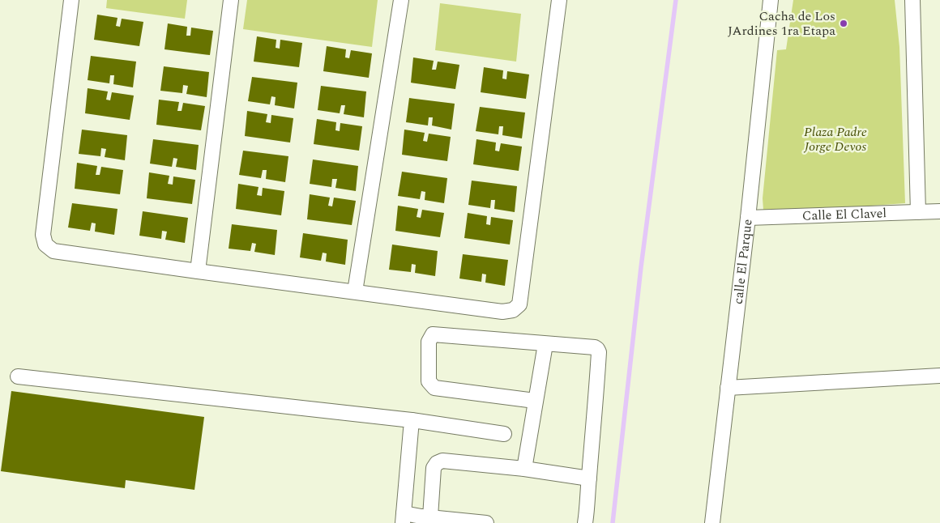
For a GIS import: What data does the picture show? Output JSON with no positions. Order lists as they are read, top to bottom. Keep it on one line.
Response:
{"streets":{"street":["Calle El Clavel","calle El Parque"]},"crossings":[["Calle El Clavel","calle El Parque"]],"parks":["Plaza Padre Jorge Devos"],"places":["Cacha de Los JArdines 1ra Etapa"]}
